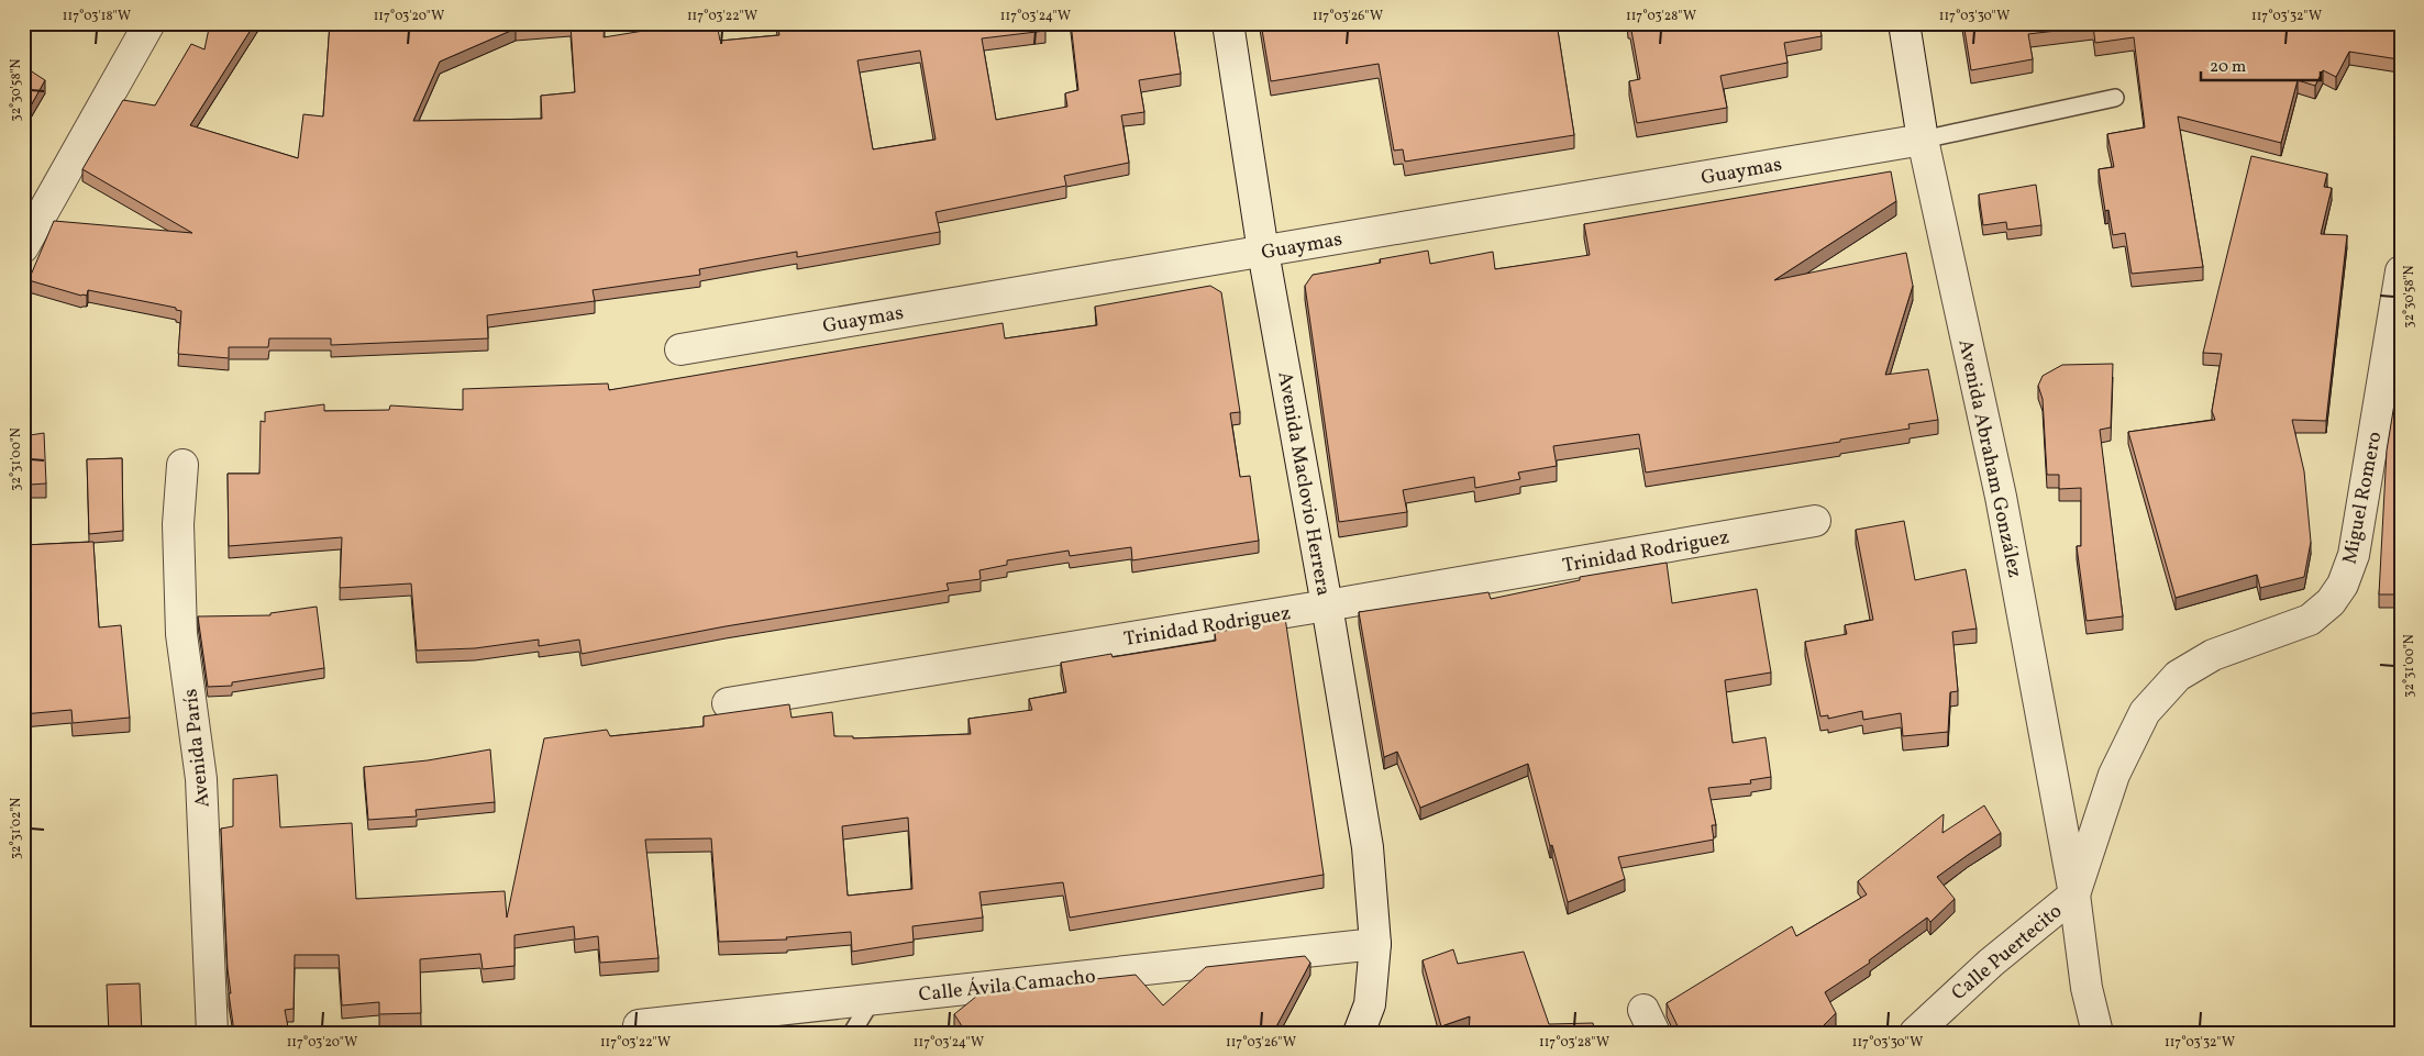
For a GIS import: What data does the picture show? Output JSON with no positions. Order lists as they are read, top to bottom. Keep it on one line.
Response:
{"streets":{"street":["Guaymas","Avenida Abraham González","Avenida Maclovio Herrera","Miguel Romero","Trinidad Rodriguez","Avenida París","Calle Puertecito","Calle Ávila Camacho"]},"crossings":[["Guaymas","Avenida Abraham González"],["Guaymas","Avenida Maclovio Herrera"],["Avenida Abraham González","Miguel Romero"],["Avenida Abraham González","Calle Puertecito"],["Avenida Maclovio Herrera","Trinidad Rodriguez"],["Avenida Maclovio Herrera","Calle Ávila Camacho"],["Miguel Romero","Calle Puertecito"]],"scale_bar":"20 m","coordinates":["117°03'18\"W","117°03'20\"W","117°03'22\"W","117°03'24\"W","117°03'26\"W","117°03'28\"W","117°03'30\"W","117°03'32\"W","32°30'58\"N","32°31'00\"N","32°31'02\"N"]}
